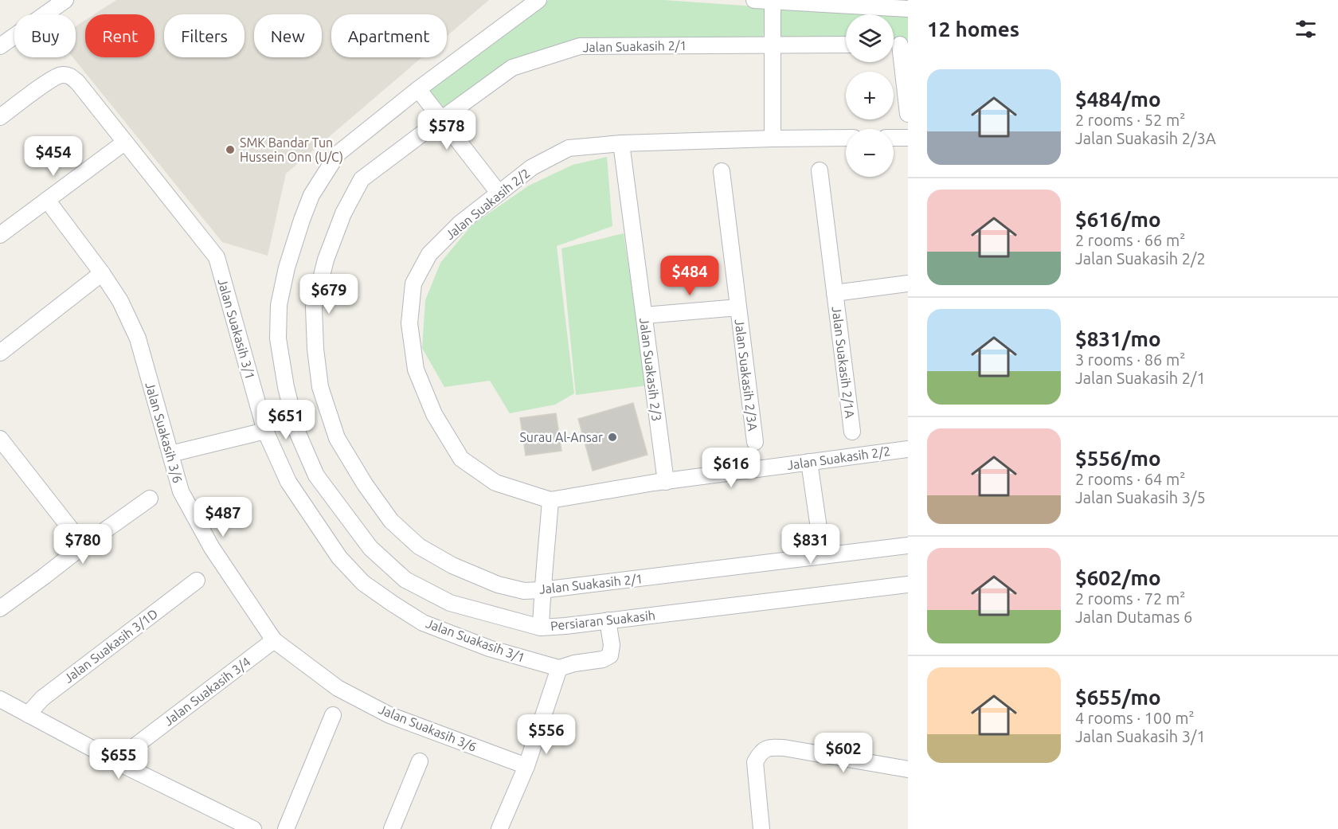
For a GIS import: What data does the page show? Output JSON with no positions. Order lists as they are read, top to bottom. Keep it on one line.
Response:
{"streets":{"street":["Jalan Suakasih 2/1","Jalan Suakasih 2/2","Jalan Suakasih 3/1","Jalan Suakasih 2/1A","Jalan Suakasih 2/3","Jalan Suakasih 2/3A","Jalan Suakasih 3/6","Persiaran Suakasih","Jalan Suakasih 3/1D","Jalan Suakasih 3/4"]},"crossings":[["Jalan Suakasih 2/2","Jalan Suakasih 2/3"],["Jalan Suakasih 2/3","Jalan Suakasih 2/3A"],["Jalan Suakasih 3/6","Jalan Suakasih 3/4"]],"places":["SMK Bandar Tun Hussein Onn (U/C)","Surau Al-Ansar"],"page":{"heading":"12 homes","map_buttons":["+","−"],"chip":["Buy","Rent","Filters","New","Apartment"],"list":[{"name":"$484/mo","note":"2 rooms · 52 m² · Jalan Suakasih 2/3A"},{"name":"$616/mo","note":"2 rooms · 66 m² · Jalan Suakasih 2/2"},{"name":"$831/mo","note":"3 rooms · 86 m² · Jalan Suakasih 2/1"},{"name":"$556/mo","note":"2 rooms · 64 m² · Jalan Suakasih 3/5"},{"name":"$602/mo","note":"2 rooms · 72 m² · Jalan Dutamas 6"},{"name":"$655/mo","note":"4 rooms · 100 m² · Jalan Suakasih 3/1"}],"price":["$578","$454","$484","$679","$651","$616","$487","$780","$831","$556","$602","$655"]}}
